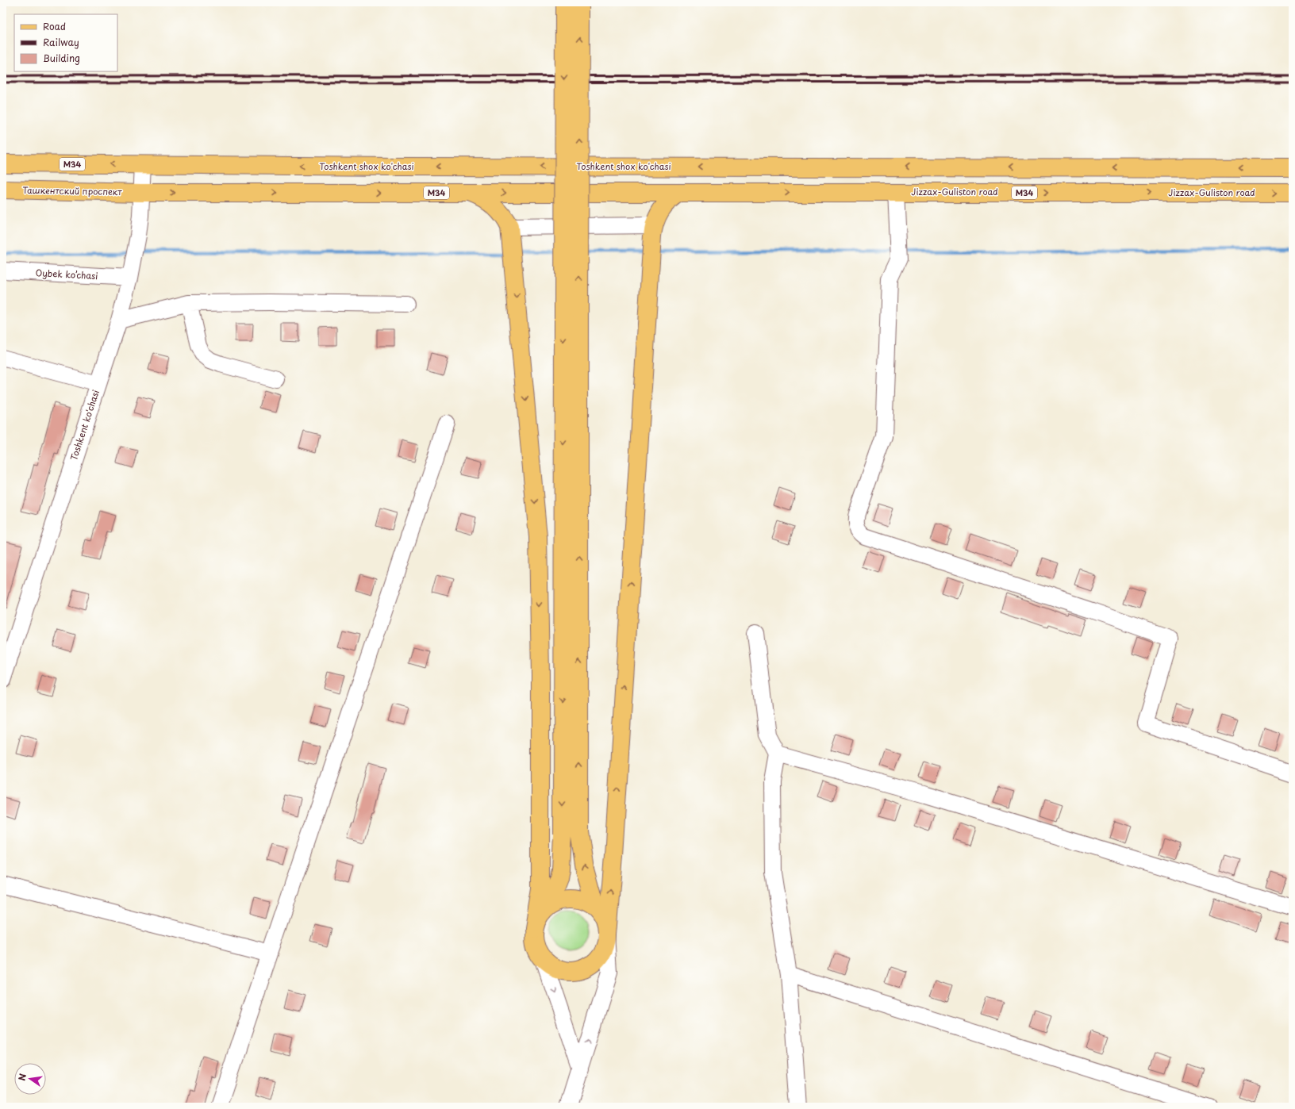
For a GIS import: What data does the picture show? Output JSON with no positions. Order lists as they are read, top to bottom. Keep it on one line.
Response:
{"streets":{"main road":["M34","Toshkent shox ko'chasi","Ташкентский проспект","Jizzax-Guliston road"],"street":["Oybek ko’chasi","Toshkent ko'chasi"]},"crossings":[["M34","Ташкентский проспект"],["M34","Jizzax-Guliston road"],["M34","Toshkent ko'chasi"],["Toshkent shox ko'chasi","Toshkent ko'chasi"],["Ташкентский проспект","Toshkent ko'chasi"],["Oybek ko’chasi","Toshkent ko'chasi"]],"one_way":["Jizzax-Guliston road"],"legend":["Road","Railway","Building"],"north":"left"}
